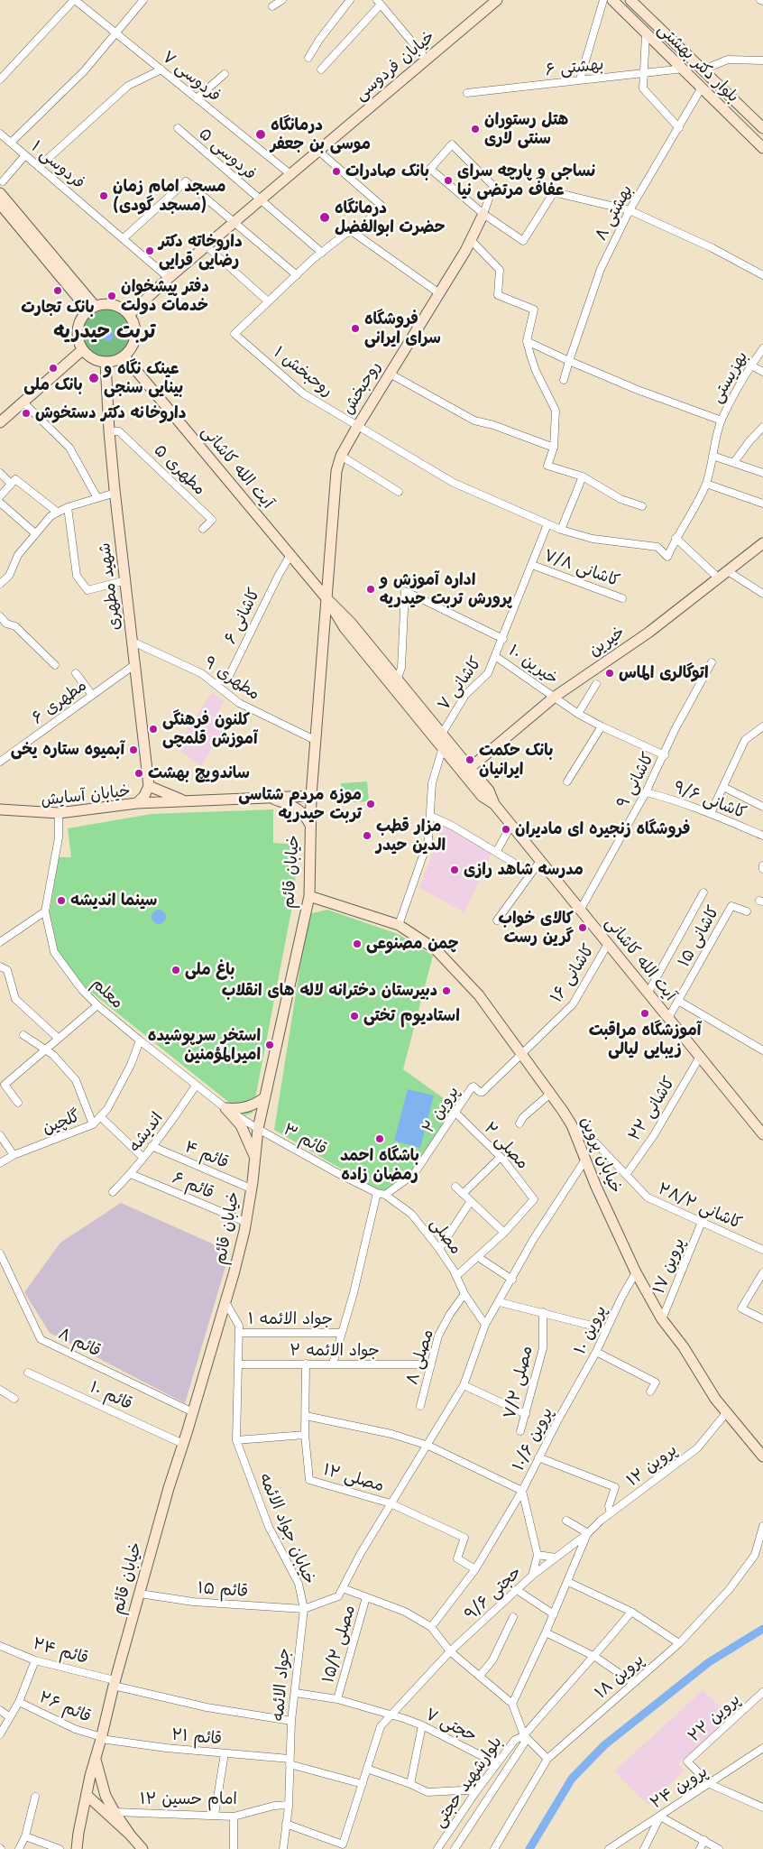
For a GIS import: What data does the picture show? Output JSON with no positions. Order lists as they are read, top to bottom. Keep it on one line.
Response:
{"streets":{"street":["بلوار دکتر بهشتی","خیابان فردوسی","بهشتی ۶","فردوسی ۷","فردوسی ۵","فردوسی ۱","بهشتی ۸","روحبخش ۱","بهزیستی","روحبخش","آیت الله کاشانی","مطهری ۵","کاشانی ۷/۸","شهید مطهری","کاشانی ۶","خیرین","خیرین ۱۰","مطهری ۹","کاشانی ۷","مطهری ۶","کاشانی ۹","خیابان آسایش","کاشانی ۹/۶","خیابان قائم","کاشانی ۱۵","کاشانی ۱۶","معلم","کاشانی ۲۲","پروین ۲","گلچین","اندیشه","قائم ۳","مصلی ۲","قائم ۴","خیابان پروین","قائم ۶","کاشانی ۲۸/۲","مصلی","پروین ۱۷","جواد الائمه ۱","پروین ۱۰","قائم ۸","جواد الائمه ۲","مصلی ۸","مصلی ۷/۲","قائم ۱۰","پروین ۱۰/۶","پروین ۱۲","مصلی ۱۲","خیابان جواد الائمه","قائم ۱۵","حجتی ۹/۶","مصلی ۱۵/۲","قائم ۲۴","پروین ۱۸","جواد الائمه","قائم ۲۶","پروین ۲۲","حجتی ۷","قائم ۲۱","بلوارشهید حجتی","پروین ۲۴","امام حسین ۱۲"]},"crossings":[["بلوار دکتر بهشتی","بهشتی ۶"],["بلوار دکتر بهشتی","بهشتی ۸"],["خیابان فردوسی","فردوسی ۷"],["خیابان فردوسی","فردوسی ۵"],["خیابان فردوسی","فردوسی ۱"],["خیابان فردوسی","آیت الله کاشانی"],["خیابان فردوسی","شهید مطهری"],["روحبخش ۱","بهزیستی"],["روحبخش ۱","روحبخش"],["روحبخش ۱","کاشانی ۷"],["روحبخش","آیت الله کاشانی"],["روحبخش","خیابان قائم"],["آیت الله کاشانی","شهید مطهری"],["آیت الله کاشانی","کاشانی ۶"],["آیت الله کاشانی","خیرین"],["آیت الله کاشانی","کاشانی ۷"],["آیت الله کاشانی","کاشانی ۹"],["آیت الله کاشانی","خیابان قائم"],["آیت الله کاشانی","کاشانی ۱۵"],["آیت الله کاشانی","کاشانی ۱۶"],["آیت الله کاشانی","کاشانی ۲۲"],["مطهری ۵","شهید مطهری"],["کاشانی ۷/۸","کاشانی ۷"],["شهید مطهری","مطهری ۹"],["شهید مطهری","مطهری ۶"],["شهید مطهری","خیابان آسایش"],["کاشانی ۶","مطهری ۹"],["خیرین","خیرین ۱۰"],["خیرین ۱۰","کاشانی ۷"],["خیرین ۱۰","کاشانی ۹"],["مطهری ۹","خیابان قائم"],["کاشانی ۹","کاشانی ۹/۶"],["خیابان آسایش","خیابان قائم"],["خیابان آسایش","معلم"],["خیابان قائم","معلم"],["خیابان قائم","قائم ۳"],["خیابان قائم","قائم ۴"],["خیابان قائم","خیابان پروین"],["خیابان قائم","قائم ۶"],["خیابان قائم","قائم ۸"],["خیابان قائم","قائم ۱۰"],["خیابان قائم","خیابان جواد الائمه"],["خیابان قائم","قائم ۱۵"],["خیابان قائم","قائم ۲۴"],["خیابان قائم","قائم ۲۶"],["خیابان قائم","قائم ۲۱"],["کاشانی ۱۶","پروین ۲"],["کاشانی ۱۶","خیابان پروین"],["معلم","گلچین"],["معلم","اندیشه"],["معلم","قائم ۳"],["کاشانی ۲۲","کاشانی ۲۸/۲"],["پروین ۲","مصلی ۲"],["پروین ۲","خیابان پروین"],["پروین ۲","مصلی"],["اندیشه","قائم ۴"],["اندیشه","قائم ۶"],["قائم ۳","مصلی"],["خیابان پروین","کاشانی ۲۸/۲"],["خیابان پروین","پروین ۱۷"],["خیابان پروین","پروین ۱۰"],["خیابان پروین","پروین ۱۲"],["کاشانی ۲۸/۲","پروین ۱۷"],["مصلی","مصلی ۸"],["جواد الائمه ۱","خیابان جواد الائمه"],["پروین ۱۰","پروین ۱۰/۶"],["جواد الائمه ۲","مصلی ۸"],["جواد الائمه ۲","خیابان جواد الائمه"],["پروین ۱۰/۶","مصلی ۱۲"],["پروین ۱۲","حجتی ۹/۶"],["خیابان جواد الائمه","قائم ۱۵"],["خیابان جواد الائمه","جواد الائمه"],["قائم ۱۵","جواد الائمه"],["حجتی ۹/۶","حجتی ۷"],["حجتی ۹/۶","قائم ۲۱"],["مصلی ۱۵/۲","حجتی ۷"],["قائم ۲۴","جواد الائمه"],["جواد الائمه","حجتی ۷"],["جواد الائمه","قائم ۲۱"],["جواد الائمه","امام حسین ۱۲"],["قائم ۲۶","قائم ۲۱"],["پروین ۲۲","پروین ۲۴"],["حجتی ۷","بلوارشهید حجتی"]],"districts":["تربت حیدریه"],"places":["هتل رستوران سنتی لاری","درمانگاه موسی بن جعفر","بانک صادرات","نساجی و پارچه سرای عفاف مرتضی نیا","مسجد امام زمان (مسجد گودی)","درمانگاه حضرت ابوالفضل","داروخاته دکتر رضایی قرایی","بانک تجارت","دفتر پیشخوان خدمات دولت","فروشگاه سرای ایرانی","بانک ملی","عینک نگاه و بینایی سنجی","داروخانه دکتر دستخوش","اداره آموزش و پرورش تربت حیدریه","اتوگالری الماس","کلنون فرهنگی آموزش قلمچی","آبمیوه ستاره یخی","بانک حکمت ایرانیان","ساندویچ بهشت","موزه مردم شتاسی تربت حیدریه","فروشگاه زنجیره ای مادیران","مزار قطب الدین حیدر","مدرسه شاهد رازی","سینما اندیشه","کالای خواب گرین رست","چمن مصنوعی","باغ ملی","دبیرستان دخترانه لاله های انقلاب","آموزشگاه مراقبت زیبایی لیالی","استادیوم تختی","استخر سرپوشیده امیرالمؤمنین","باشگاه احمد رمضان زاده"]}
